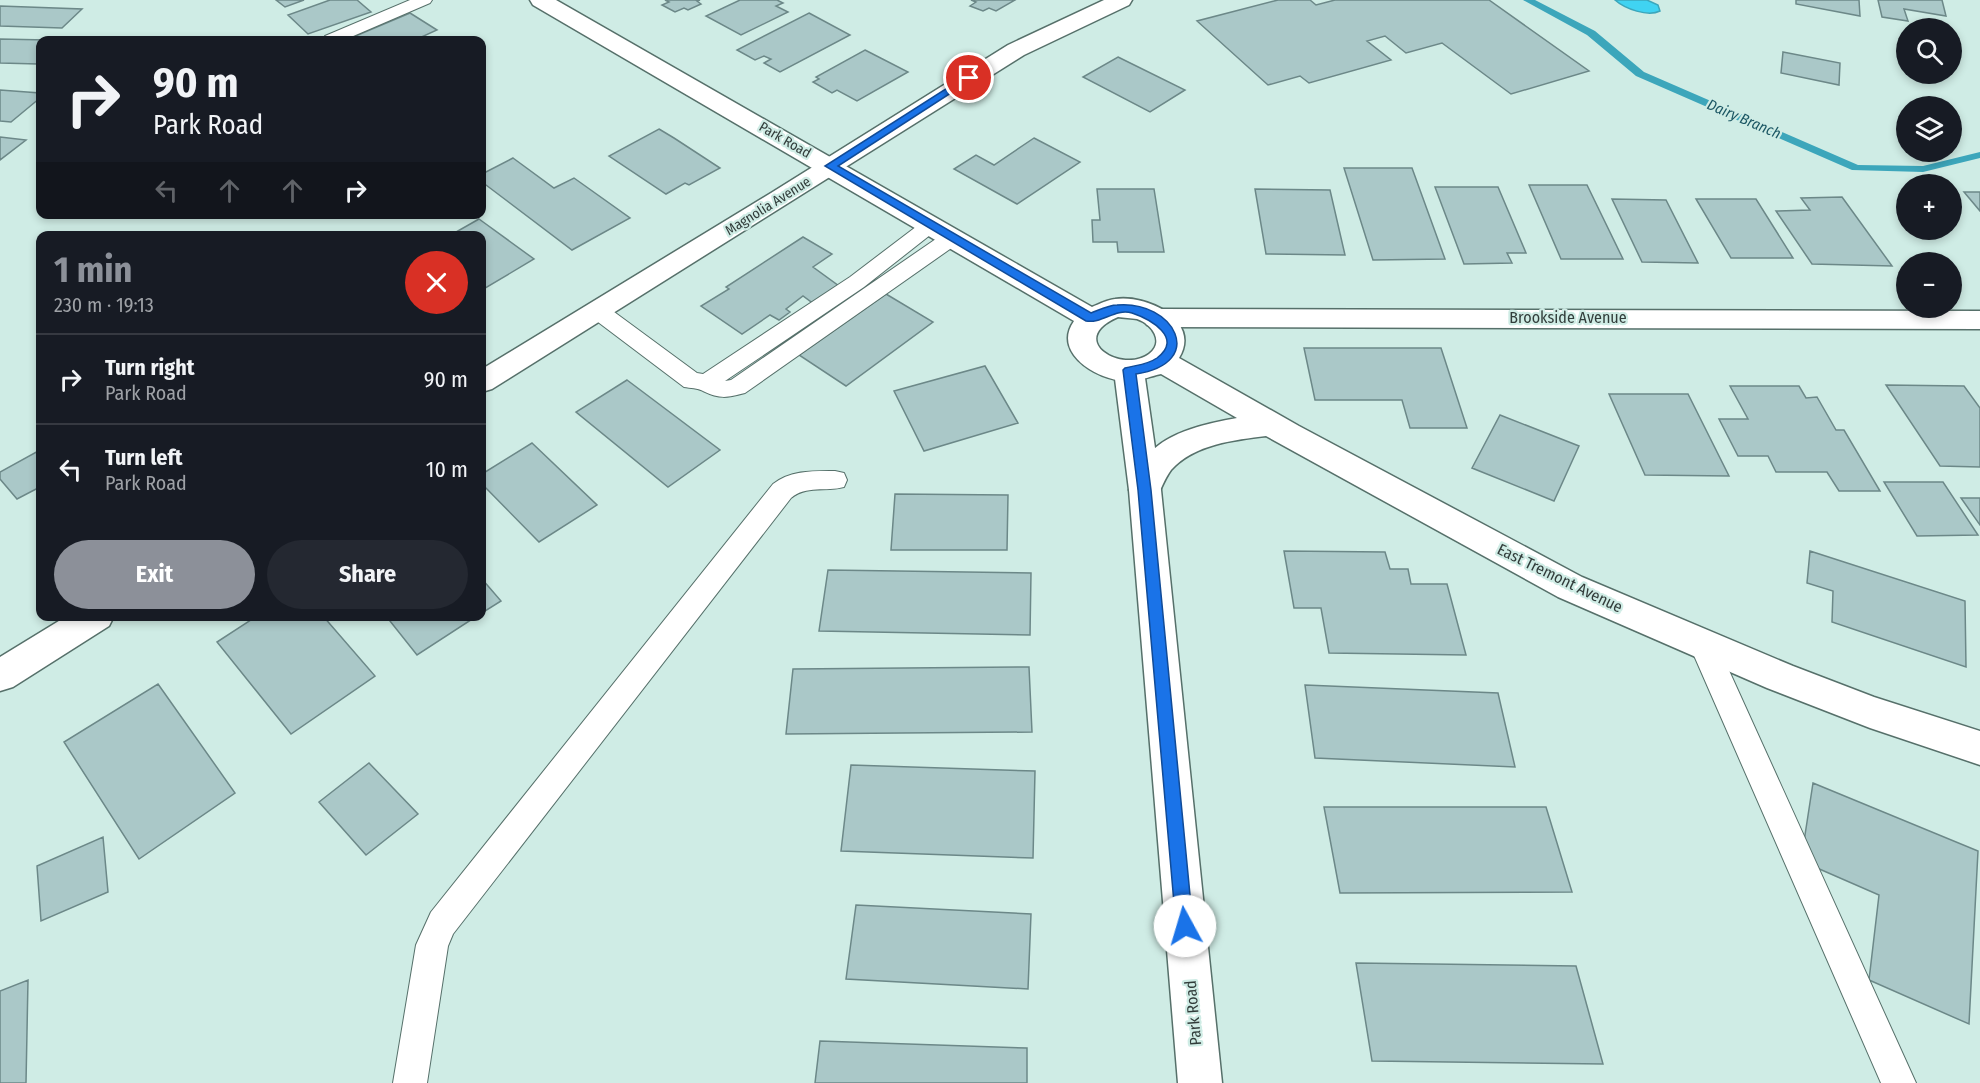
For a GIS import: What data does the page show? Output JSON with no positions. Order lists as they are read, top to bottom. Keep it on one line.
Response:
{"streets":{"street":["Park Road","Magnolia Avenue","Brookside Avenue","East Tremont Avenue"]},"crossings":[["Park Road","Magnolia Avenue"],["Park Road","Brookside Avenue"],["Park Road","East Tremont Avenue"],["Brookside Avenue","East Tremont Avenue"]],"water":["Dairy Branch"],"page":{"map_buttons":["+","−"],"turn":["90 m","Park Road"],"heading":["1 min","230 m · 19:13"],"list":[{"name":"Turn right","note":"Park Road","value":"90 m"},{"name":"Turn left","note":"Park Road","value":"10 m"}],"buttons":["Exit","Share"]}}
